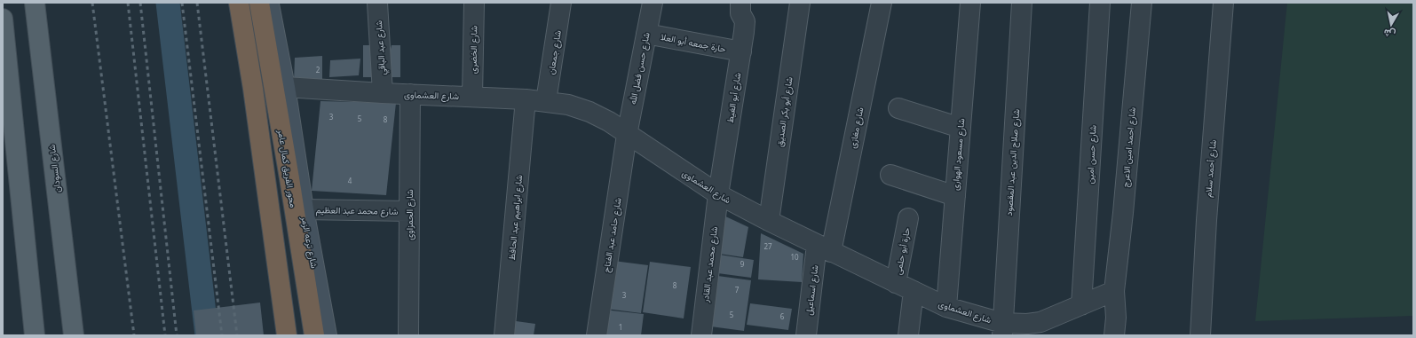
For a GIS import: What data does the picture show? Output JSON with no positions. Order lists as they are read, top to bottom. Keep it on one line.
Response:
{"streets":{"highway":["محور الفريق كمال عامر"],"main road":["شارع السودان","شارع ترعه الزمر"],"street":["حارة جمعه أبو العلا","شارع عبد الباقي","شارع الخضرى","شارع جمعان","شارع حسن فضل الله","شارع العشماوى","شارع أبو الغيط","شارع أبو بكر الصديق","شارع مغازى","شارع احمد امين الاعرج","شارع مسعود الهوارى","شارع حسن امين","شارع صلاح الدين عبد المقصود","شارع أحمد سلام","شارع محمد عبد العظيم","شارع الحمزاوى","شارع ابراهيم عبد الحافظ","شارع حامد عبد الفتاح","حارة أبو حلمى","شارع محمد عبد القادر","شارع اسماعيل"]},"crossings":[["حارة جمعه أبو العلا","شارع حسن فضل الله"],["حارة جمعه أبو العلا","شارع أبو الغيط"],["شارع عبد الباقي","شارع العشماوى"],["شارع الخضرى","شارع العشماوى"],["شارع جمعان","شارع العشماوى"],["شارع حسن فضل الله","شارع العشماوى"],["شارع حسن فضل الله","شارع حامد عبد الفتاح"],["شارع العشماوى","شارع أبو الغيط"],["شارع العشماوى","شارع أبو بكر الصديق"],["شارع العشماوى","شارع مغازى"],["شارع العشماوى","شارع احمد امين الاعرج"],["شارع العشماوى","شارع مسعود الهوارى"],["شارع العشماوى","شارع حسن امين"],["شارع العشماوى","شارع صلاح الدين عبد المقصود"],["شارع العشماوى","شارع الحمزاوى"],["شارع العشماوى","شارع ابراهيم عبد الحافظ"],["شارع العشماوى","شارع حامد عبد الفتاح"],["شارع العشماوى","شارع ترعه الزمر"],["شارع العشماوى","حارة أبو حلمى"],["شارع العشماوى","شارع محمد عبد القادر"],["شارع العشماوى","شارع اسماعيل"],["شارع أبو الغيط","شارع محمد عبد القادر"],["شارع مغازى","شارع اسماعيل"],["شارع محمد عبد العظيم","شارع الحمزاوى"],["شارع محمد عبد العظيم","شارع ترعه الزمر"]],"house_numbers":["2","3","5","8","4","27","10","9","8","7","3","5","6","1"],"north":"bottom"}
